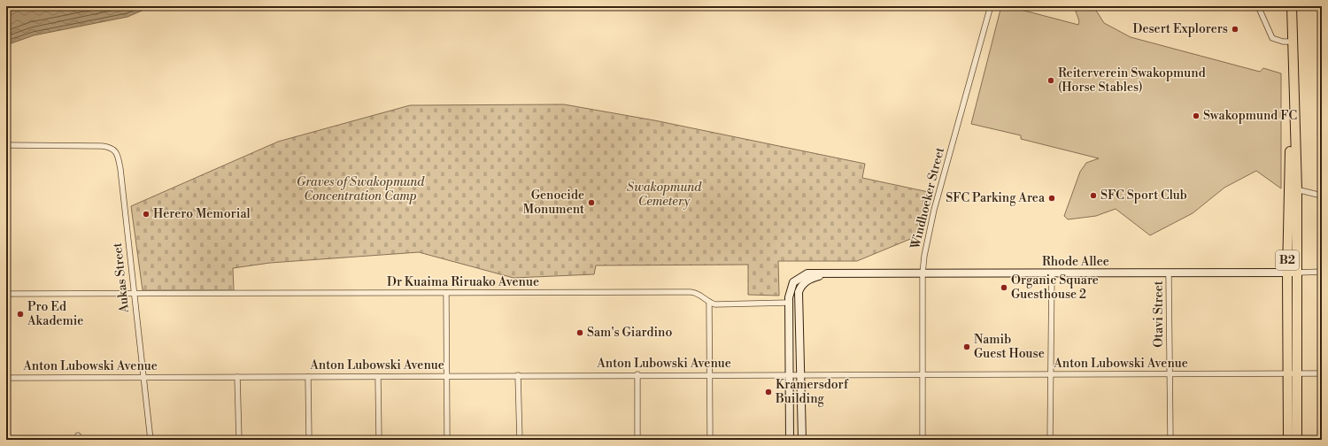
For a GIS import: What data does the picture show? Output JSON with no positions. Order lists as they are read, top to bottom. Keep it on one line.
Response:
{"streets":{"highway":["B2"],"main road":["Rhode Allee"],"street":["Windhoeker Street","Aukas Street","Dr Kuaima Riruako Avenue","Otavi Street","Anton Lubowski Avenue"]},"crossings":[["Windhoeker Street","Rhode Allee"],["Windhoeker Street","Anton Lubowski Avenue"],["B2","Rhode Allee"],["B2","Anton Lubowski Avenue"],["Rhode Allee","Otavi Street"],["Aukas Street","Dr Kuaima Riruako Avenue"],["Aukas Street","Anton Lubowski Avenue"],["Otavi Street","Anton Lubowski Avenue"]],"parks":["Graves of Swakopmund Concentration Camp","Swakopmund Cemetery"],"places":["Desert Explorers","Reiterverein Swakopmund (Horse Stables)","Swakopmund FC","SFC Sport Club","SFC Parking Area","Genocide Monument","Herero Memorial","Organic Square Guesthouse 2","Pro Ed Akademie","Sam's Giardino","Namib Guest House","Kramersdorf Building"]}
